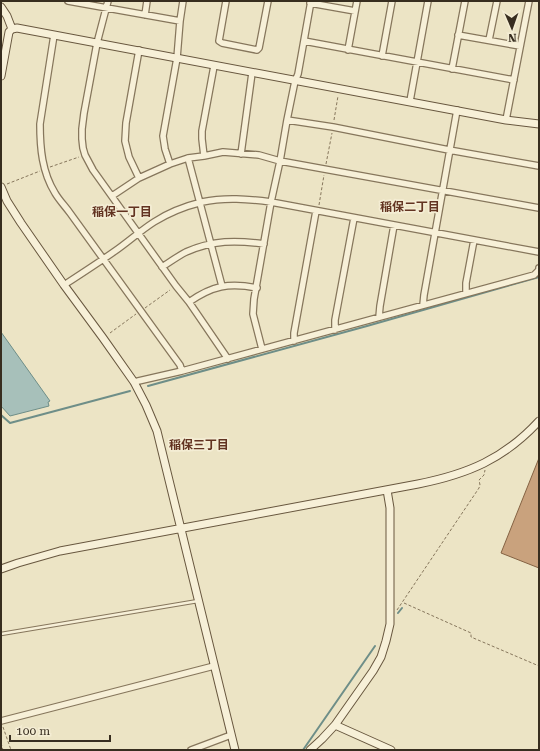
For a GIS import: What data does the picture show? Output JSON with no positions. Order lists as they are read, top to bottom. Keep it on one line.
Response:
{"districts":["稲保二丁目","稲保一丁目","稲保三丁目"],"scale_bar":"100 m","north":"bottom"}
